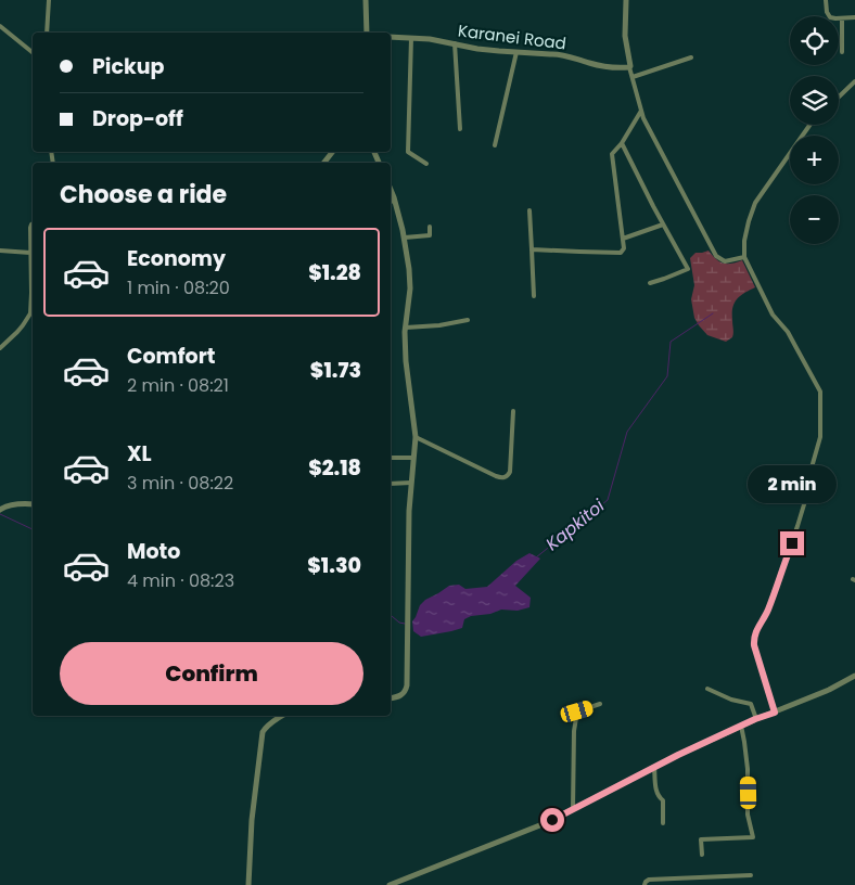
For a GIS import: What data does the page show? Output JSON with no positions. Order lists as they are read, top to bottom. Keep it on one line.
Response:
{"streets":{"street":["Karanei Road"]},"water":["Kapkitoi"],"page":{"map_buttons":["+","−"],"banner":["Pickup","Drop-off"],"heading":"Choose a ride","list":[{"name":"Economy","note":"1 min · 08:20","value":"$1.28"},{"name":"Comfort","note":"2 min · 08:21","value":"$1.73"},{"name":"XL","note":"3 min · 08:22","value":"$2.18"},{"name":"Moto","note":"4 min · 08:23","value":"$1.30"}],"bubble":"2 min","buttons":"Confirm"}}
